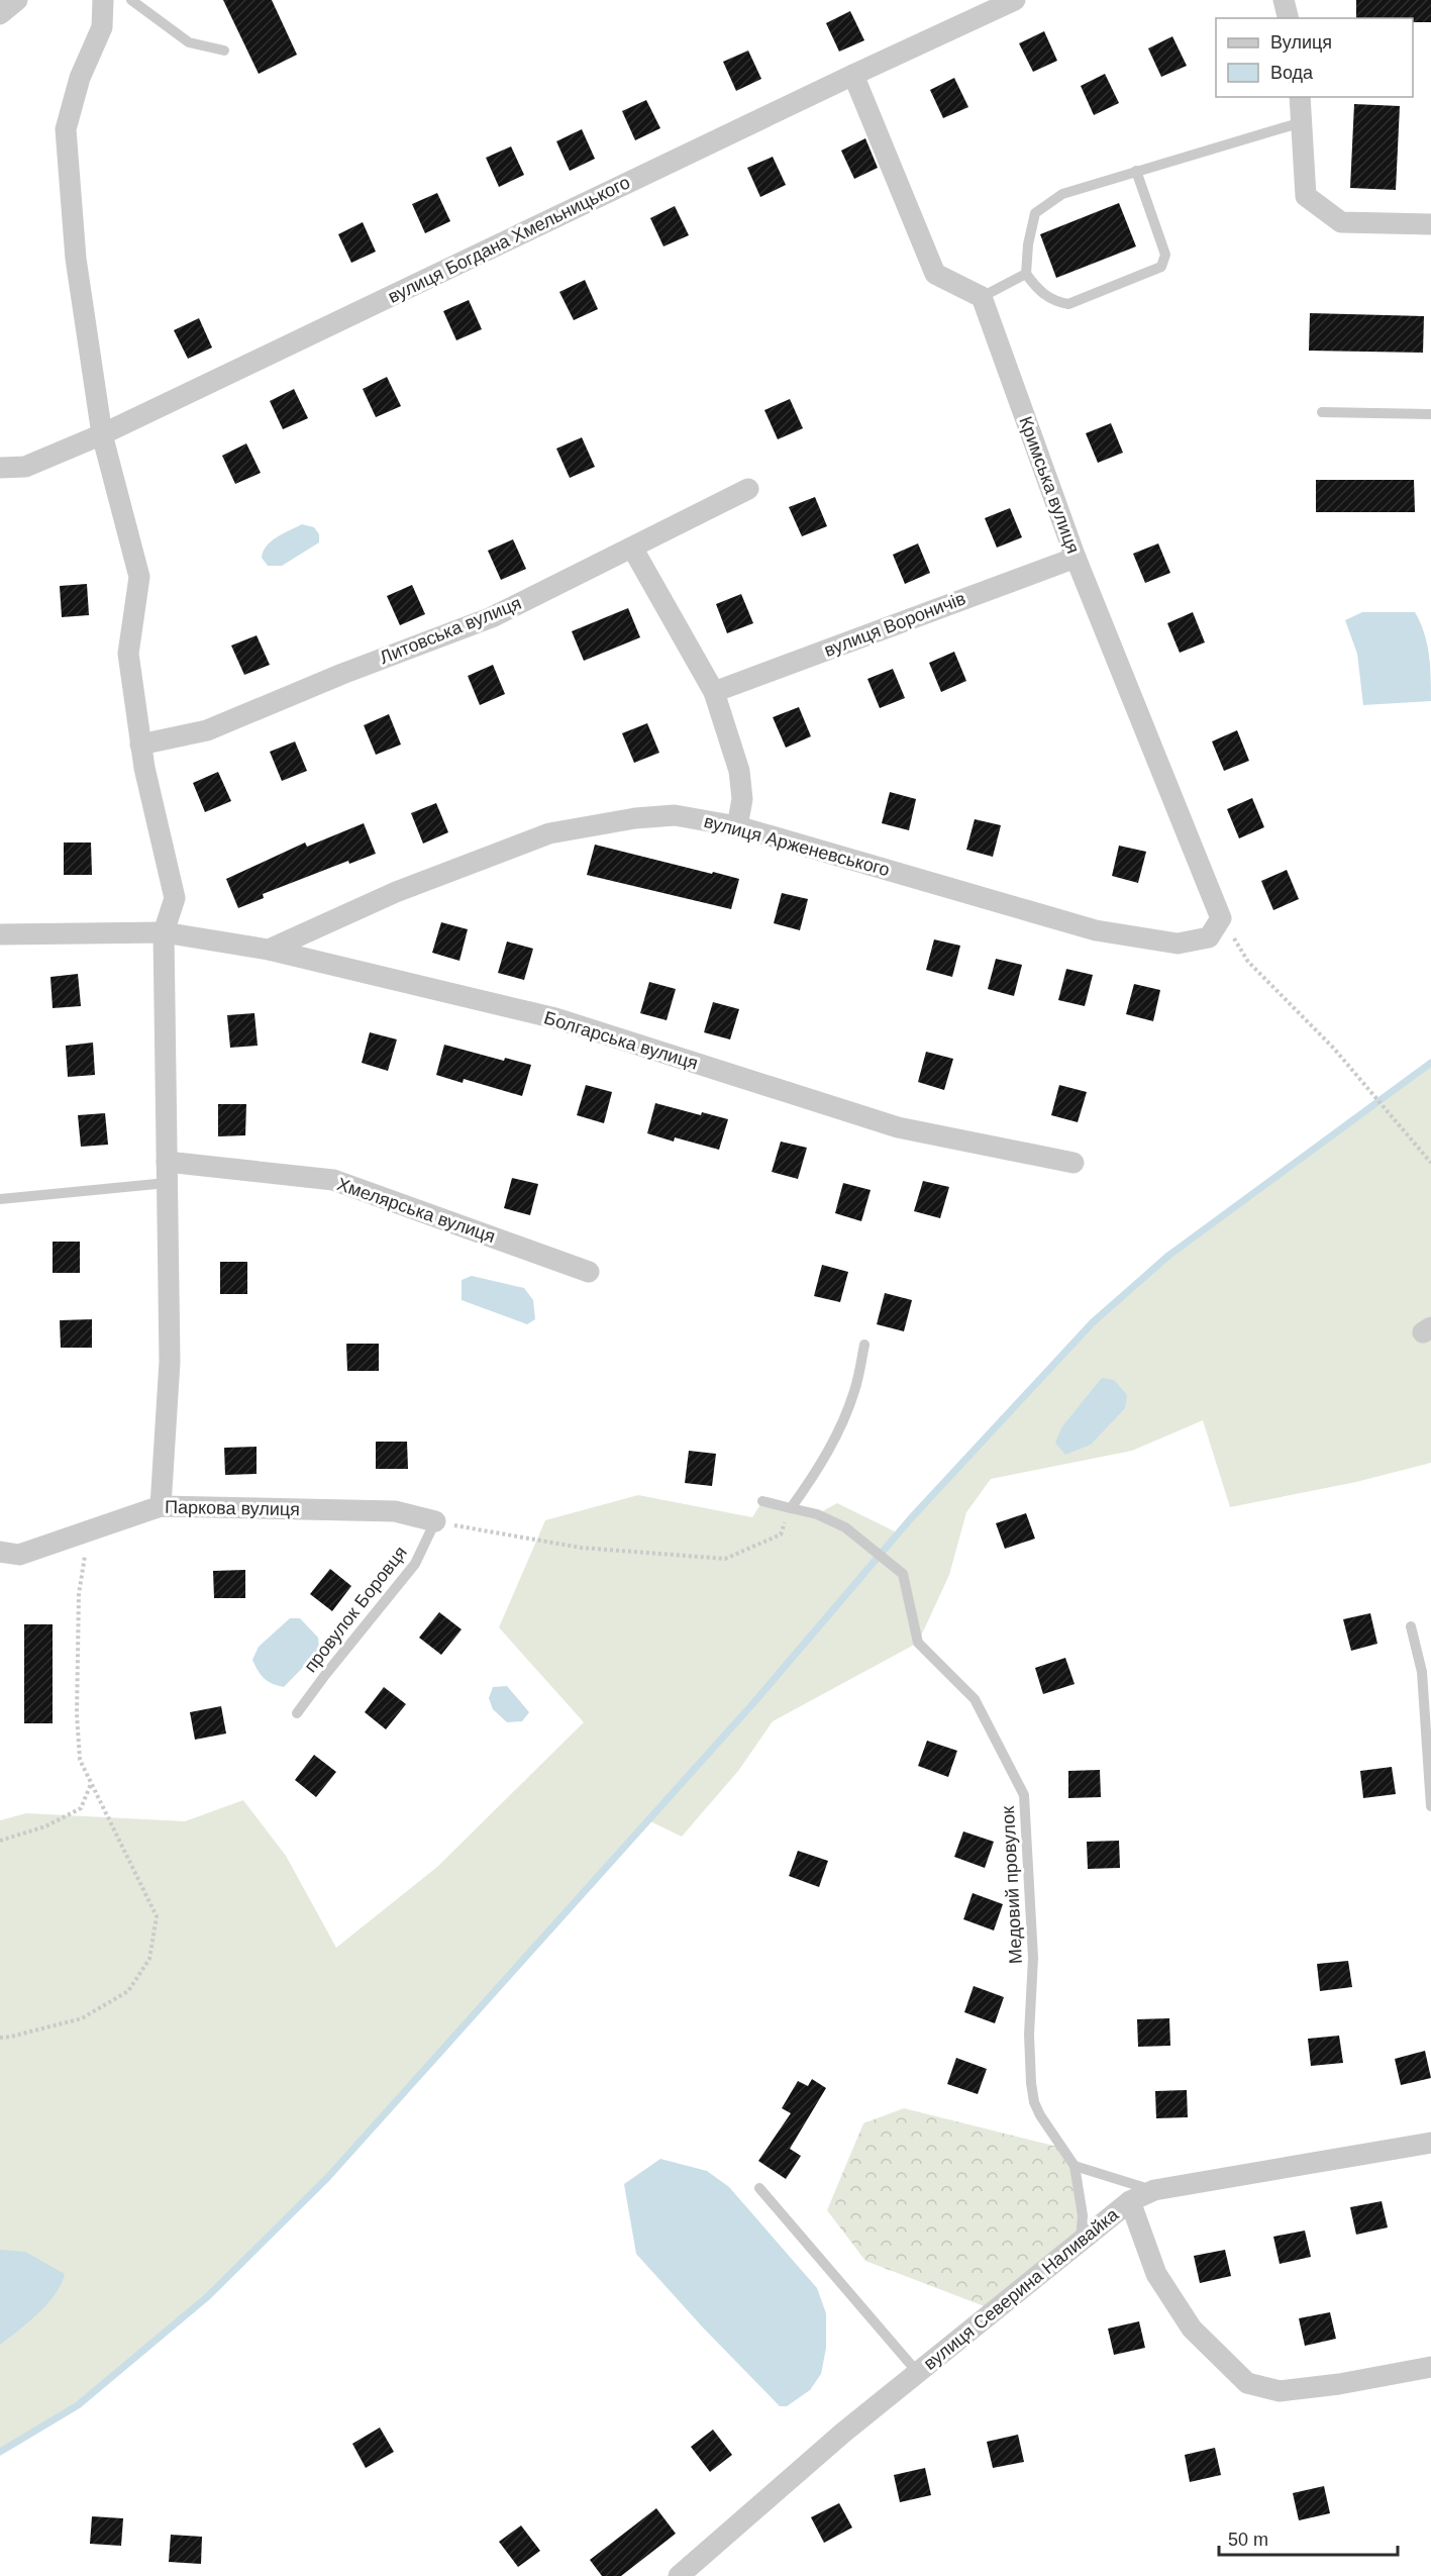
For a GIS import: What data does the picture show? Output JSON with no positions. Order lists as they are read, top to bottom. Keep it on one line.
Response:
{"streets":{"street":["вулиця Богдана Хмельницького","Кримська вулиця","вулиця Вороничів","Литовська вулиця","вулиця Арженевського","Болгарська вулиця","Хмелярська вулиця","Паркова вулиця","вулиця Северина Наливайка"],"lane":["провулок Боровця","Медовий провулок"]},"crossings":[["Кримська вулиця","вулиця Вороничів"],["Кримська вулиця","вулиця Арженевського"],["вулиця Арженевського","Болгарська вулиця"],["Паркова вулиця","провулок Боровця"],["Медовий провулок","вулиця Северина Наливайка"]],"legend":["Вулиця","Вода"],"scale_bar":"50 m"}
